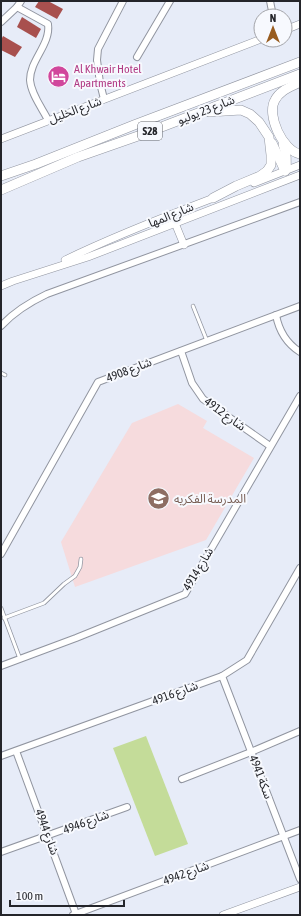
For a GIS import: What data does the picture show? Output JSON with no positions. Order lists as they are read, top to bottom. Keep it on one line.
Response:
{"streets":{"main road":["شارع 23 يوليو","S28"],"street":["شارع الخليل","شارع المها","4908 شارع","4912 شارع","4914 شارع","4916 شارع","سكة 4941","4946 شارع","4944 شارع","4942 شارع"]},"crossings":[["4908 شارع","4912 شارع"],["4912 شارع","4914 شارع"],["4916 شارع","سكة 4941"],["4916 شارع","4944 شارع"],["سكة 4941","4942 شارع"],["4946 شارع","4944 شارع"],["4944 شارع","4942 شارع"]],"places":{"hotel":["Al Khwair Hotel Apartments"],"school or university":["المدرسة الفكريه"]},"scale_bar":"100 m","north":"top"}
